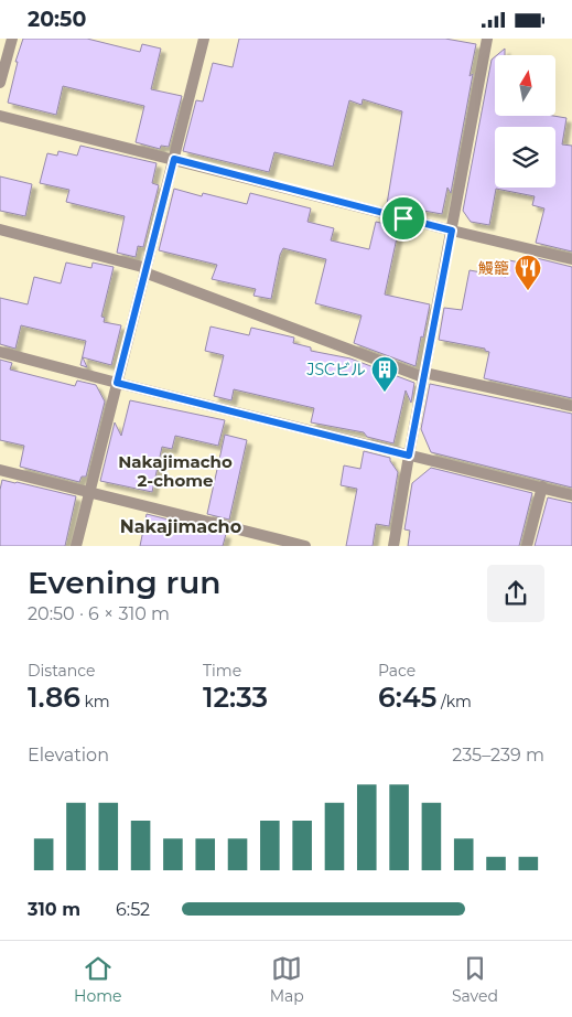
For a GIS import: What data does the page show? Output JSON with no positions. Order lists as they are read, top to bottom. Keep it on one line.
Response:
{"districts":["Nakajimacho 2-chome","Nakajimacho"],"places":{"restaurant":["鰻籠"],"building":["JSCビル"]},"north":"top","page":{"status":"20:50","heading":["Evening run","20:50 · 6 × 310 m"],"stats":[["Distance","1.86 km"],["Time","12:33"],["Pace","6:45 /km"]],"chart":["Elevation","235–239 m"],"list":[{"name":"310 m","note":"6:52"}],"tabs":["Home","Map","Saved"]}}
